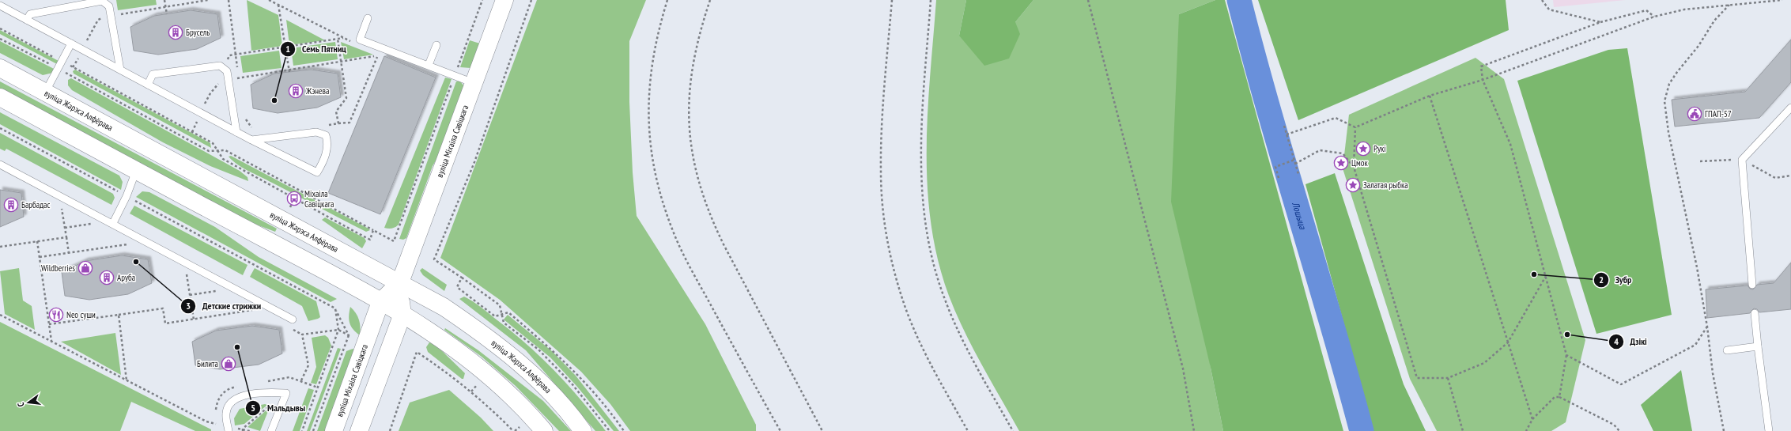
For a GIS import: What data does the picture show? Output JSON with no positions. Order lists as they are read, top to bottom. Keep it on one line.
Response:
{"streets":{"main road":["вуліца Жарэса Алфёрава","вуліца Міхаіла Савіцкага"]},"crossings":[["вуліца Жарэса Алфёрава","вуліца Міхаіла Савіцкага"]],"water":["Лошыца"],"places":{"building":["Брусель","Жэнева","Барбадас","Аруба"],"other":["Семь Пятниц","Детские стрижки","Зубр","Дзікі","Мальдывы"],"public building":["ГПАП-57"],"place":["Рукі","Цмок","Залатая рыбка"],"bus stop":["Міхаіла Савіцкага"],"shop":["Wildberries","Билита"],"restaurant":["Neo суши"]},"north":"left"}
